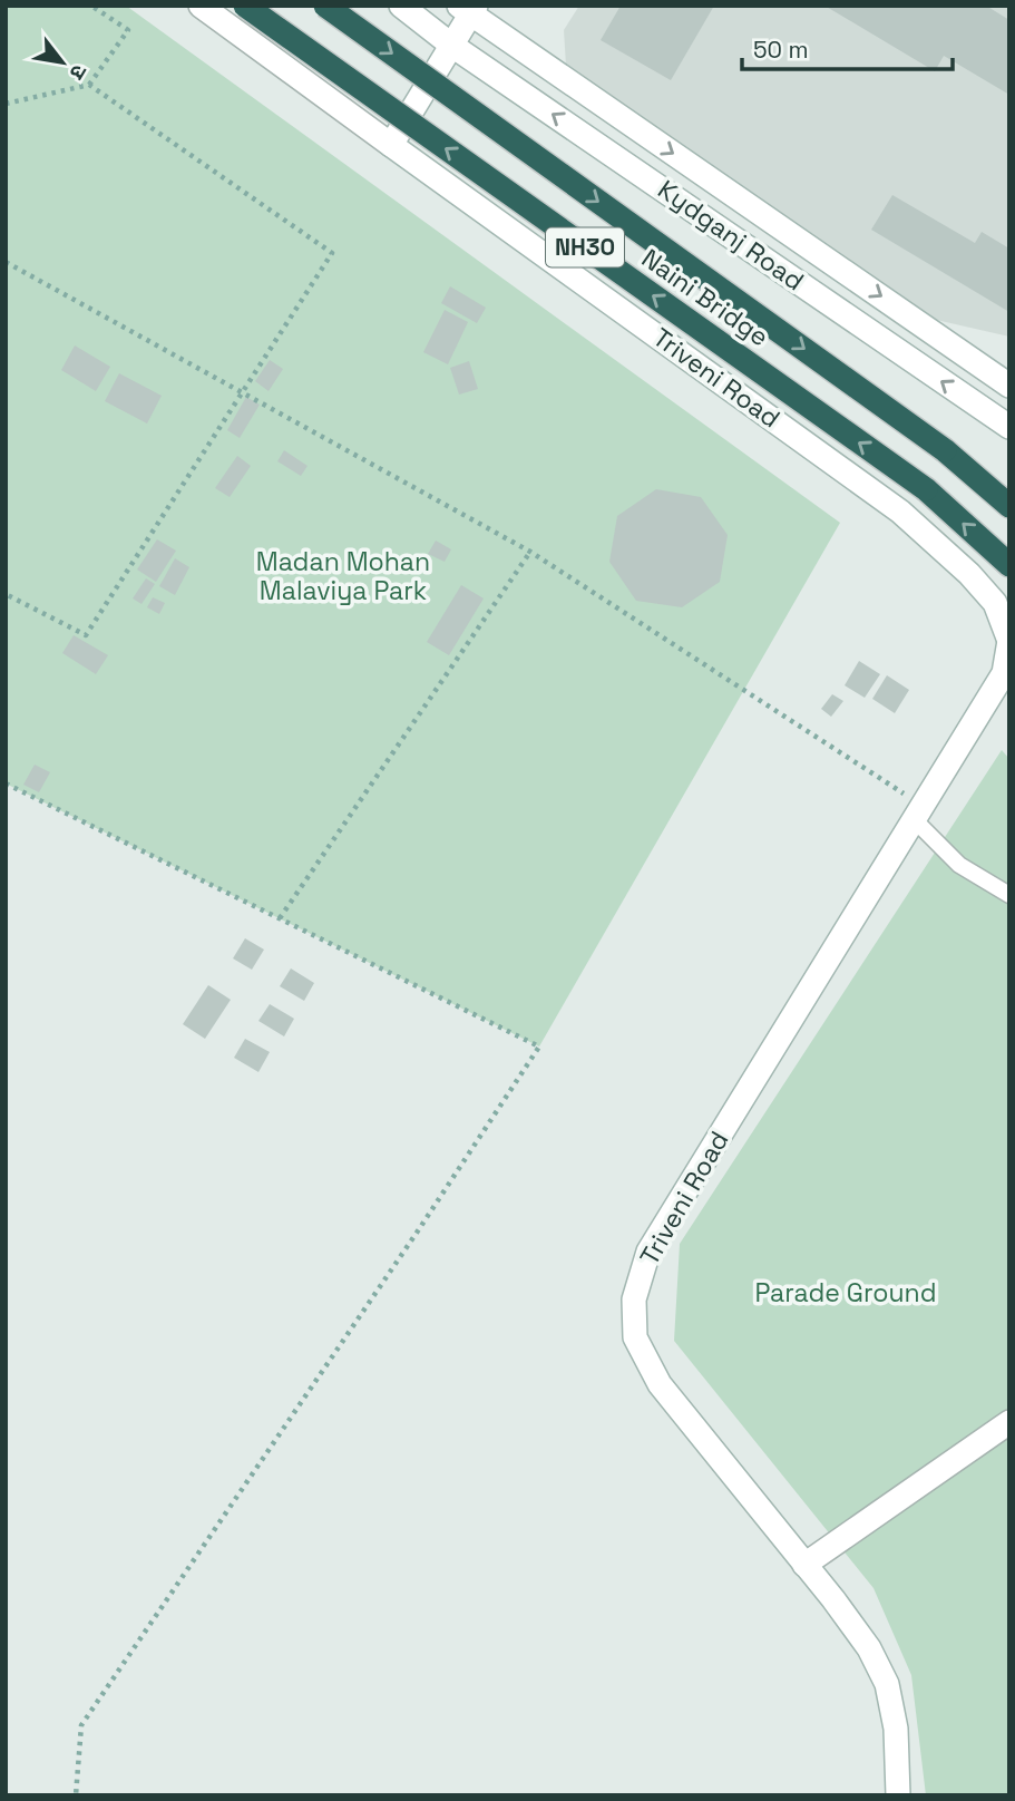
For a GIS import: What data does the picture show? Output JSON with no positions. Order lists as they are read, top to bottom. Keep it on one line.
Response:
{"streets":{"highway":["NH30","Naini Bridge"],"main road":["Kydganj Road","Triveni Road"]},"crossings":[["Kydganj Road","Triveni Road"]],"parks":["Madan Mohan Malaviya Park","Parade Ground"],"scale_bar":"50 m","north":"bottom right"}
